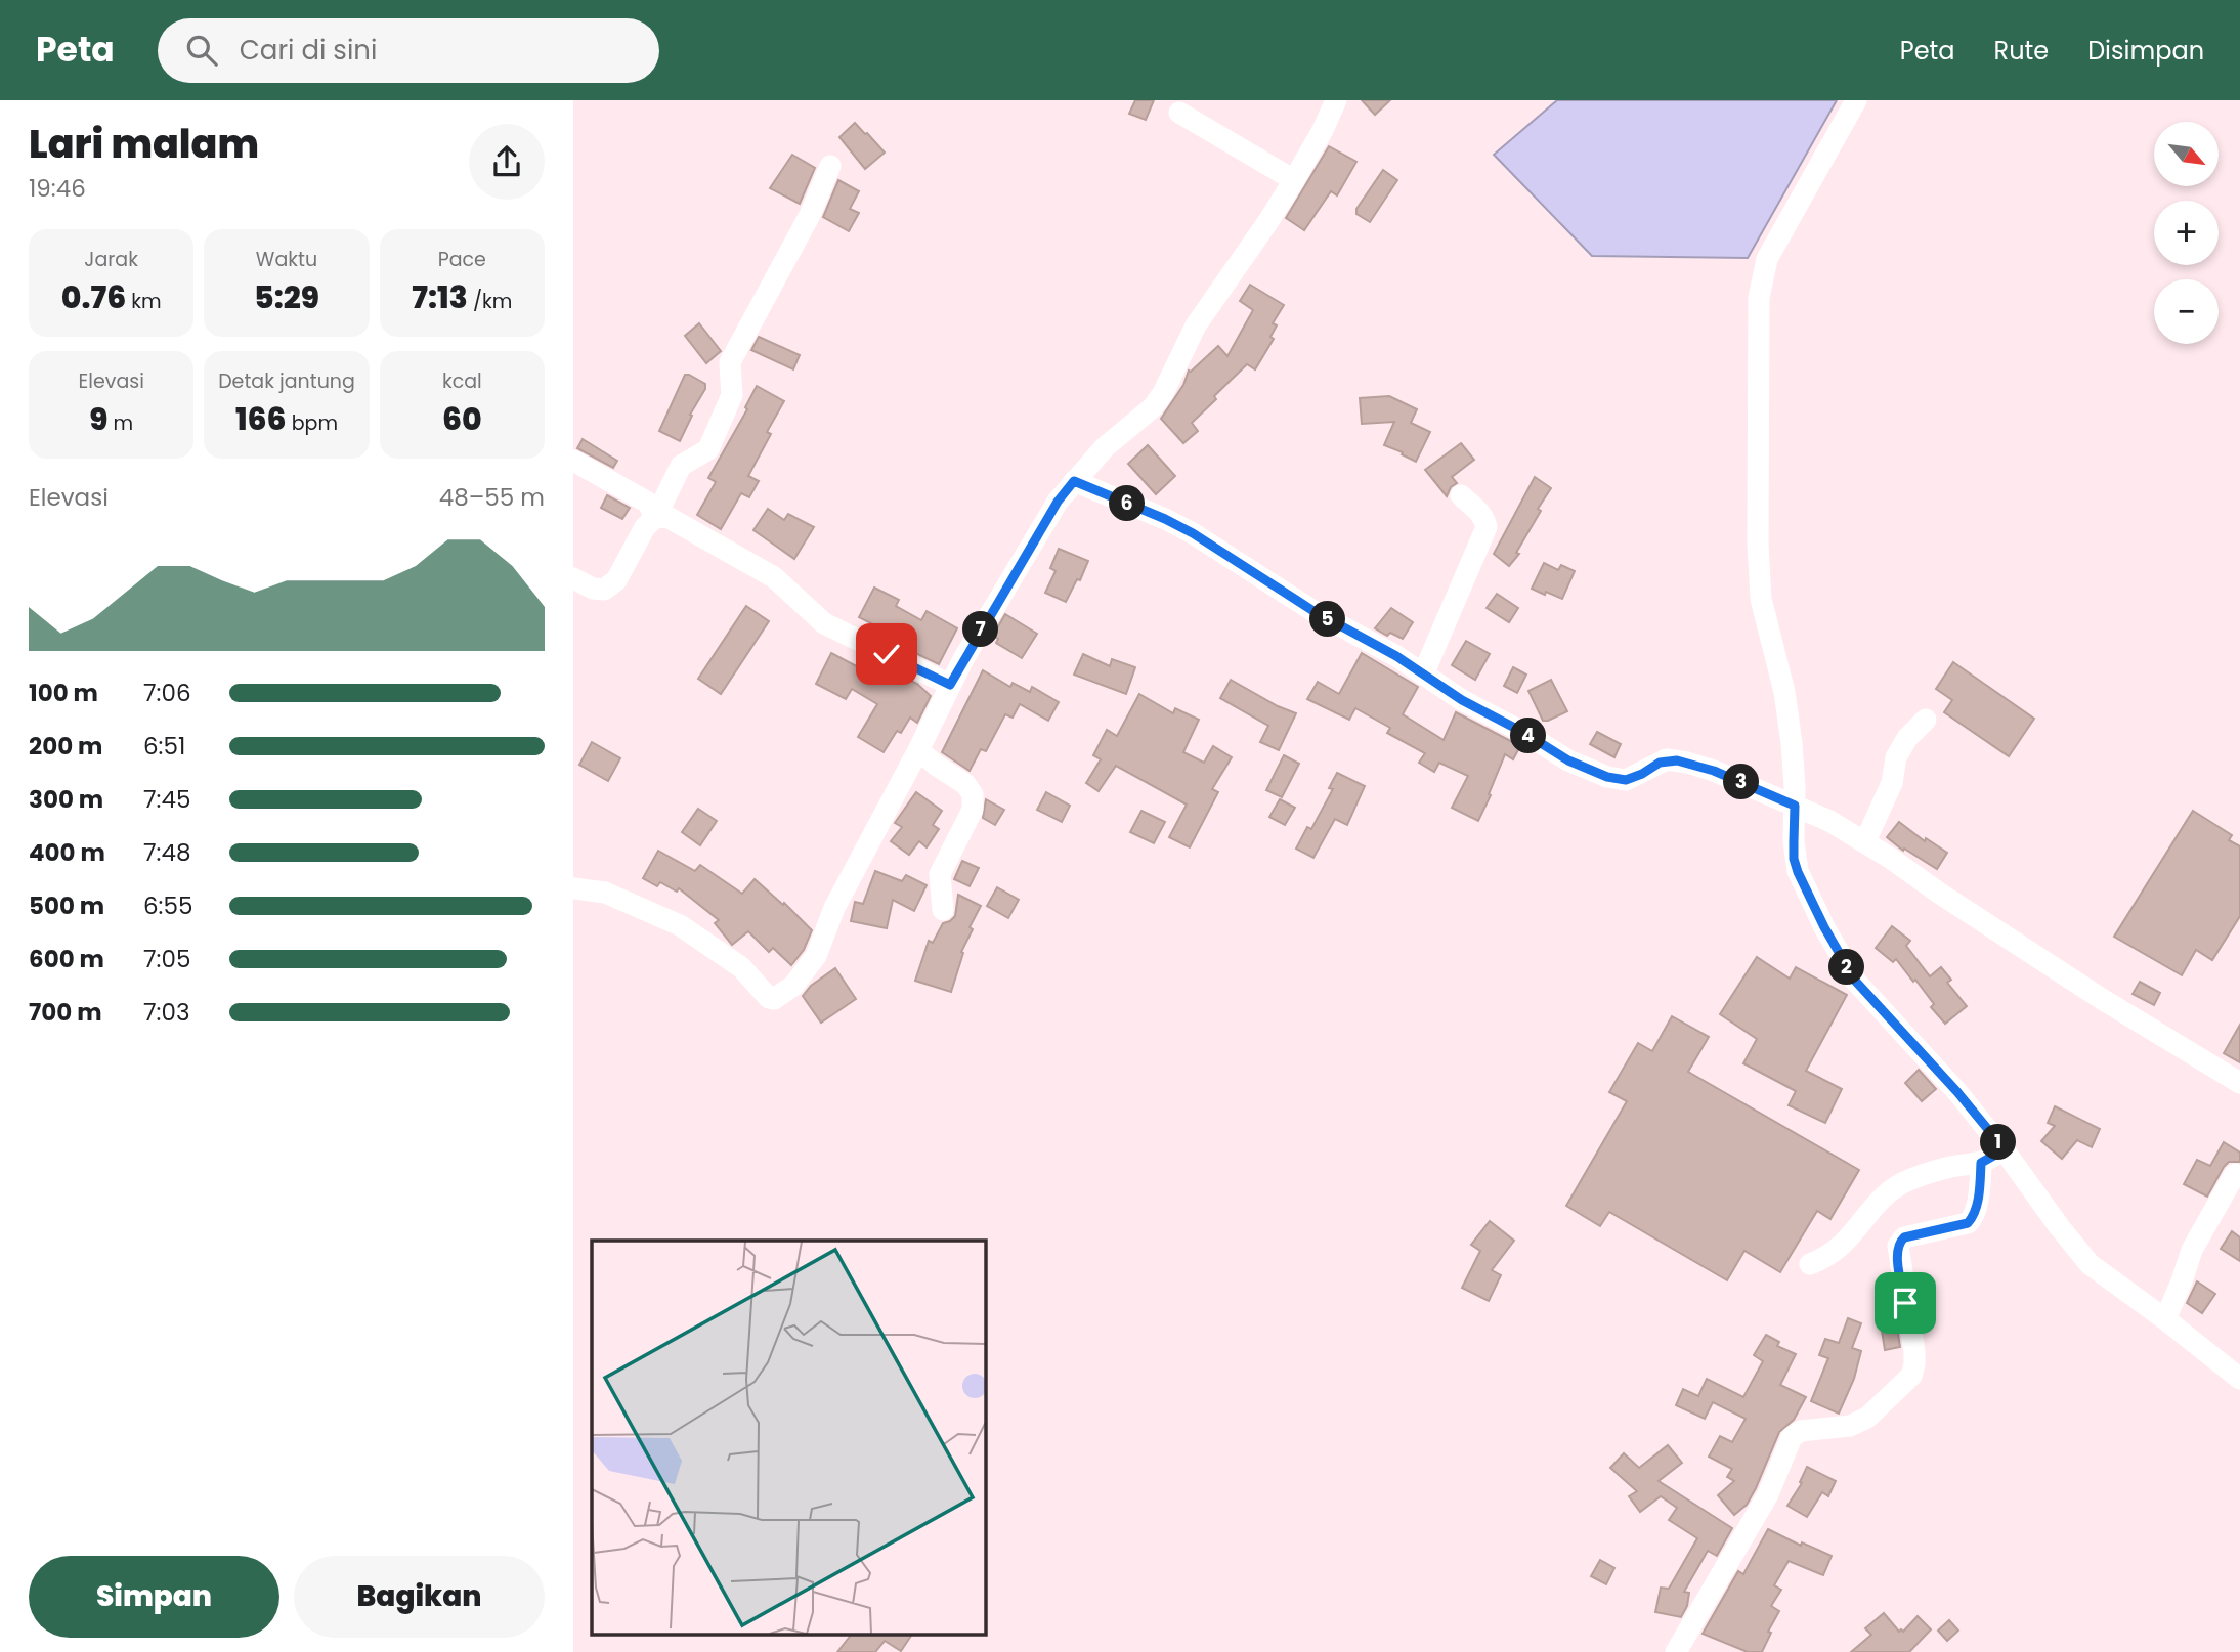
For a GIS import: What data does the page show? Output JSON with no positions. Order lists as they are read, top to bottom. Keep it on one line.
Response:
{"north":"bottom right","page":{"header":"Peta","search":"Cari di sini","nav":["Peta","Rute","Disimpan"],"heading":["Lari malam","19:46"],"map_buttons":["+","−"],"stats":[["Jarak","0.76 km"],["Waktu","5:29"],["Pace","7:13 /km"],["Elevasi","9 m"],["Detak jantung","166 bpm"],["kcal","60"]],"chart":["Elevasi","48–55 m"],"pins":["6","5","7","4","3","2","1"],"list":[{"name":"100 m","note":"7:06"},{"name":"200 m","note":"6:51"},{"name":"300 m","note":"7:45"},{"name":"400 m","note":"7:48"},{"name":"500 m","note":"6:55"},{"name":"600 m","note":"7:05"},{"name":"700 m","note":"7:03"}],"buttons":["Simpan","Bagikan"]}}
